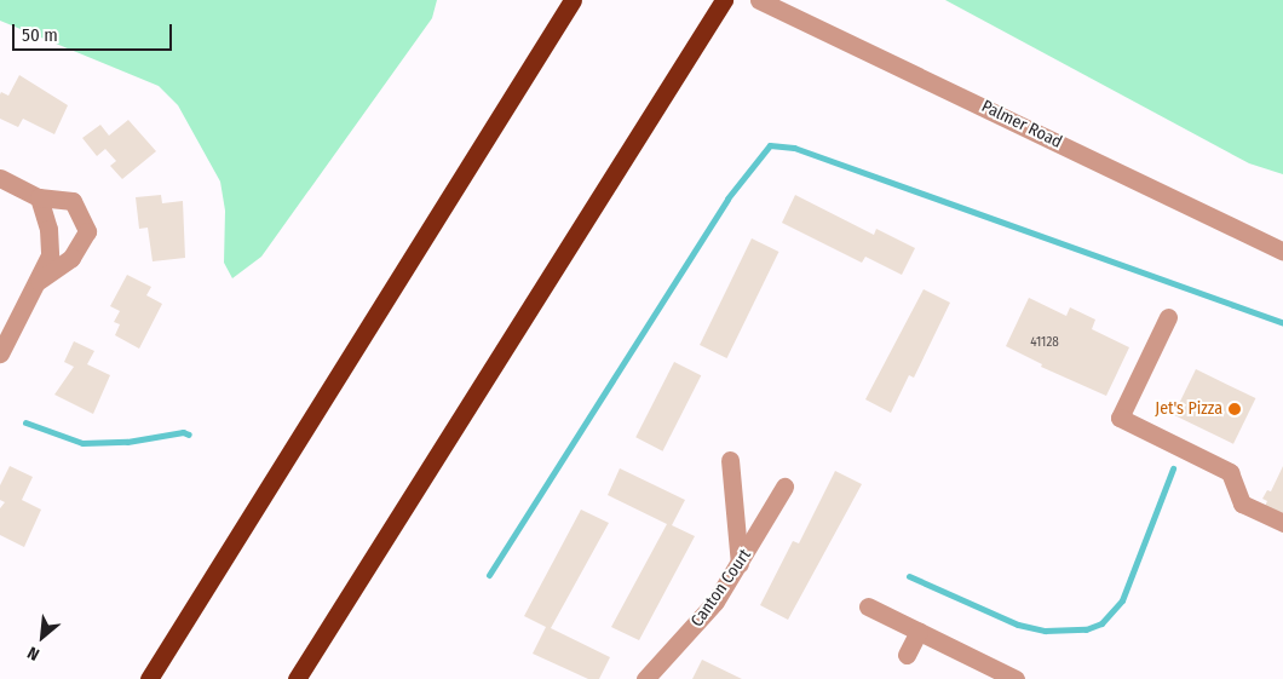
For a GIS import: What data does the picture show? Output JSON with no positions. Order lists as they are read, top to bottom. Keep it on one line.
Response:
{"streets":{"street":["Palmer Road","Canton Court"]},"places":["Jet's Pizza"],"house_numbers":["41128"],"scale_bar":"50 m","north":"bottom left"}
